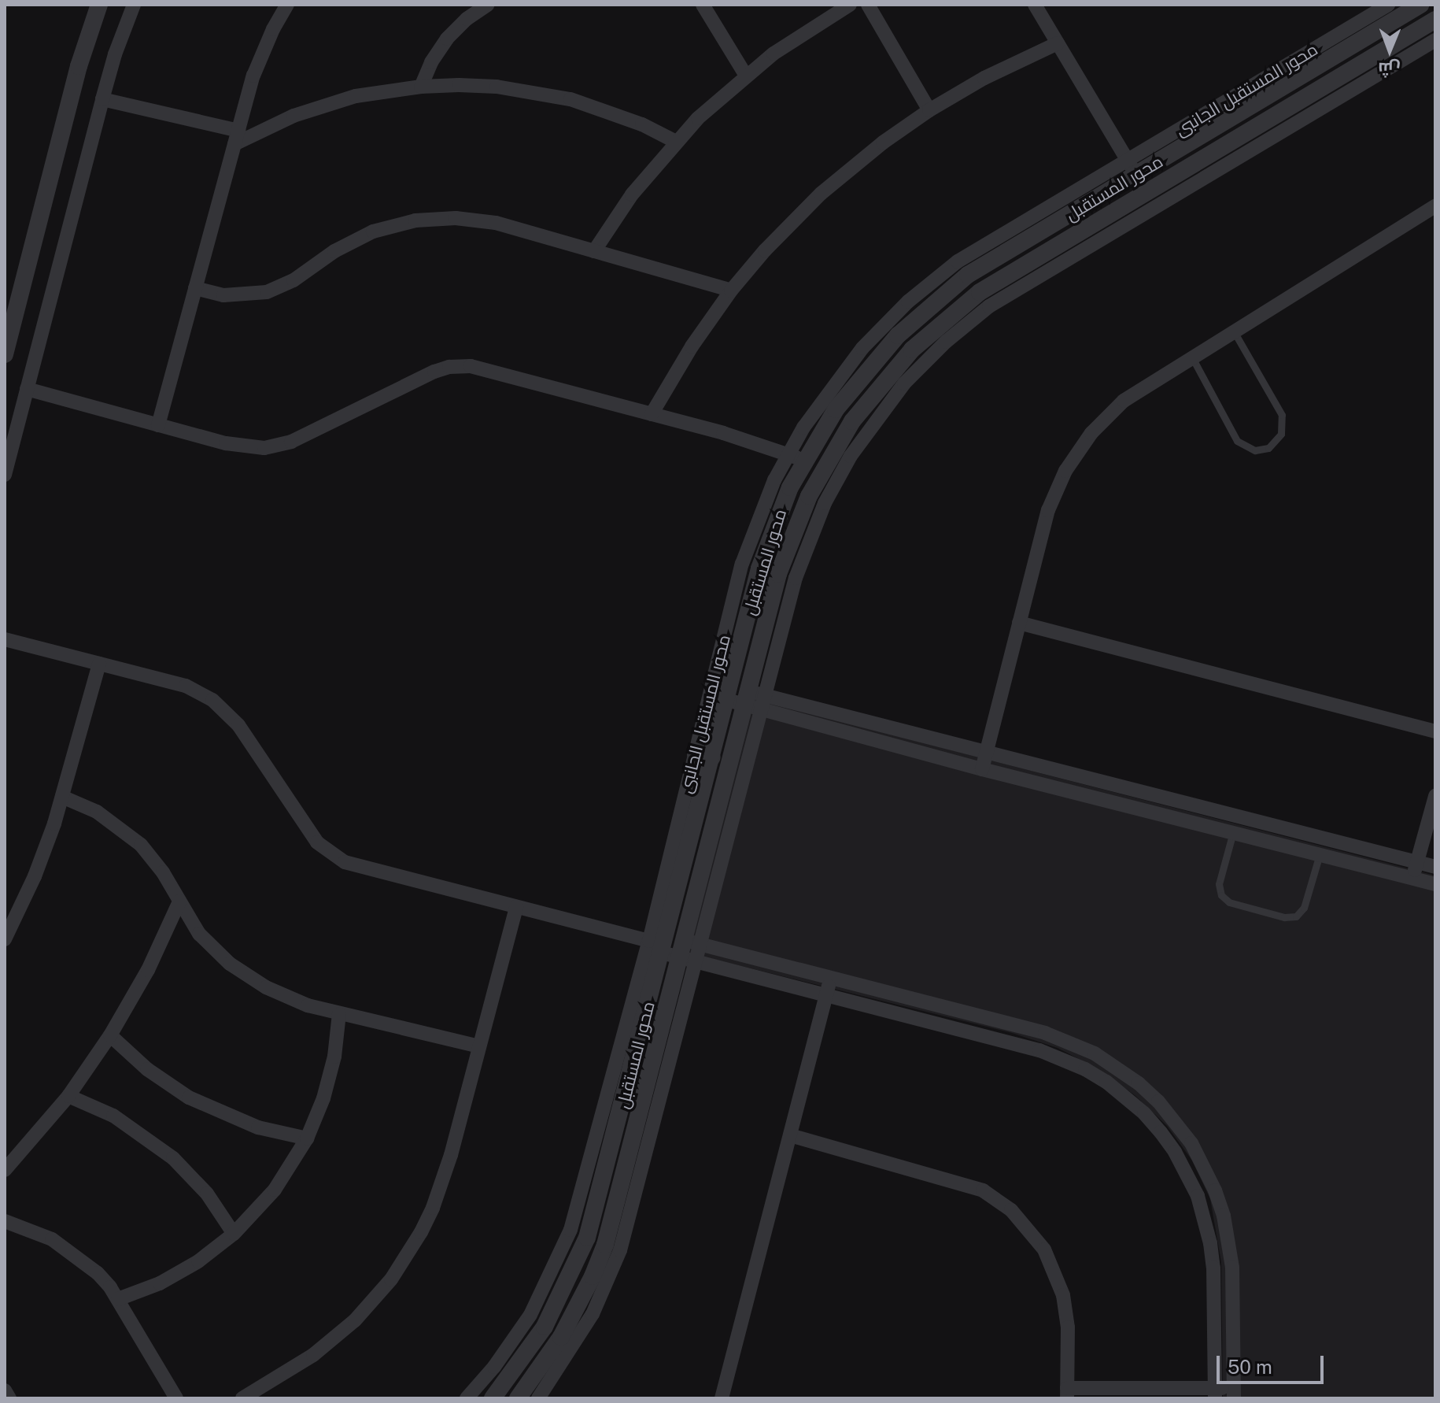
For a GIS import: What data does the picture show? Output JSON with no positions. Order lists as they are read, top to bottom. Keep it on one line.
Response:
{"streets":{"street":["محور المستقبل الجانبى","محور المستقبل"]},"crossings":[["محور المستقبل الجانبى","محور المستقبل"]],"scale_bar":"50 m","north":"bottom"}
